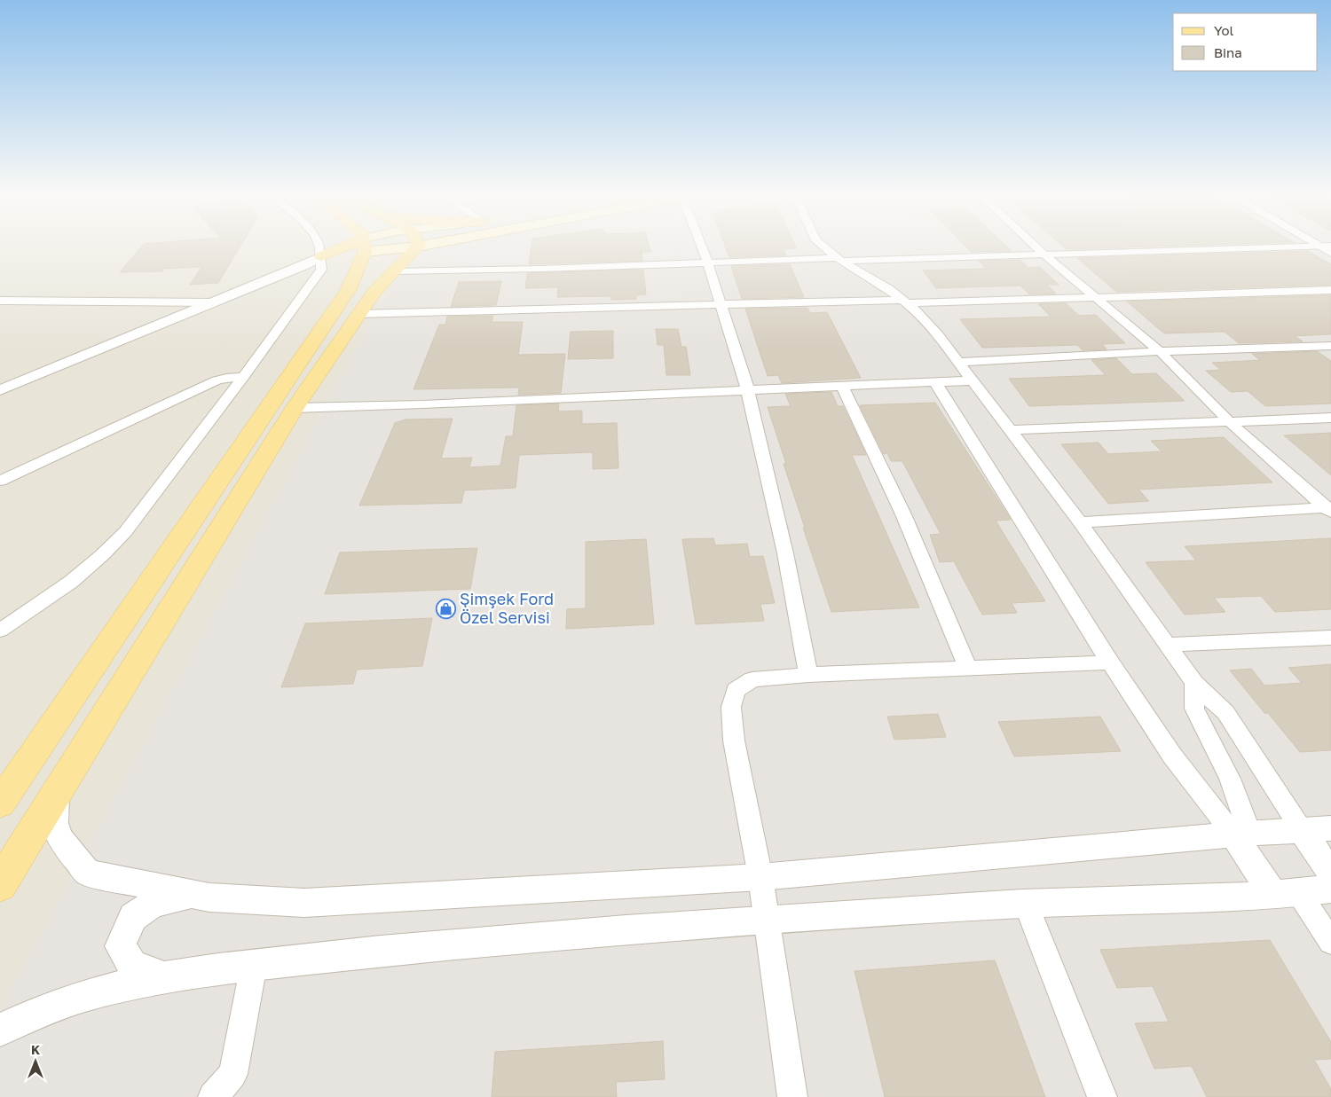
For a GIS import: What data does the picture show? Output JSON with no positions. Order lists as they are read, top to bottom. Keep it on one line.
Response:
{"places":{"shop":["Şimşek Ford Özel Servisi"]},"legend":["Yol","Bina"],"north":"top"}
